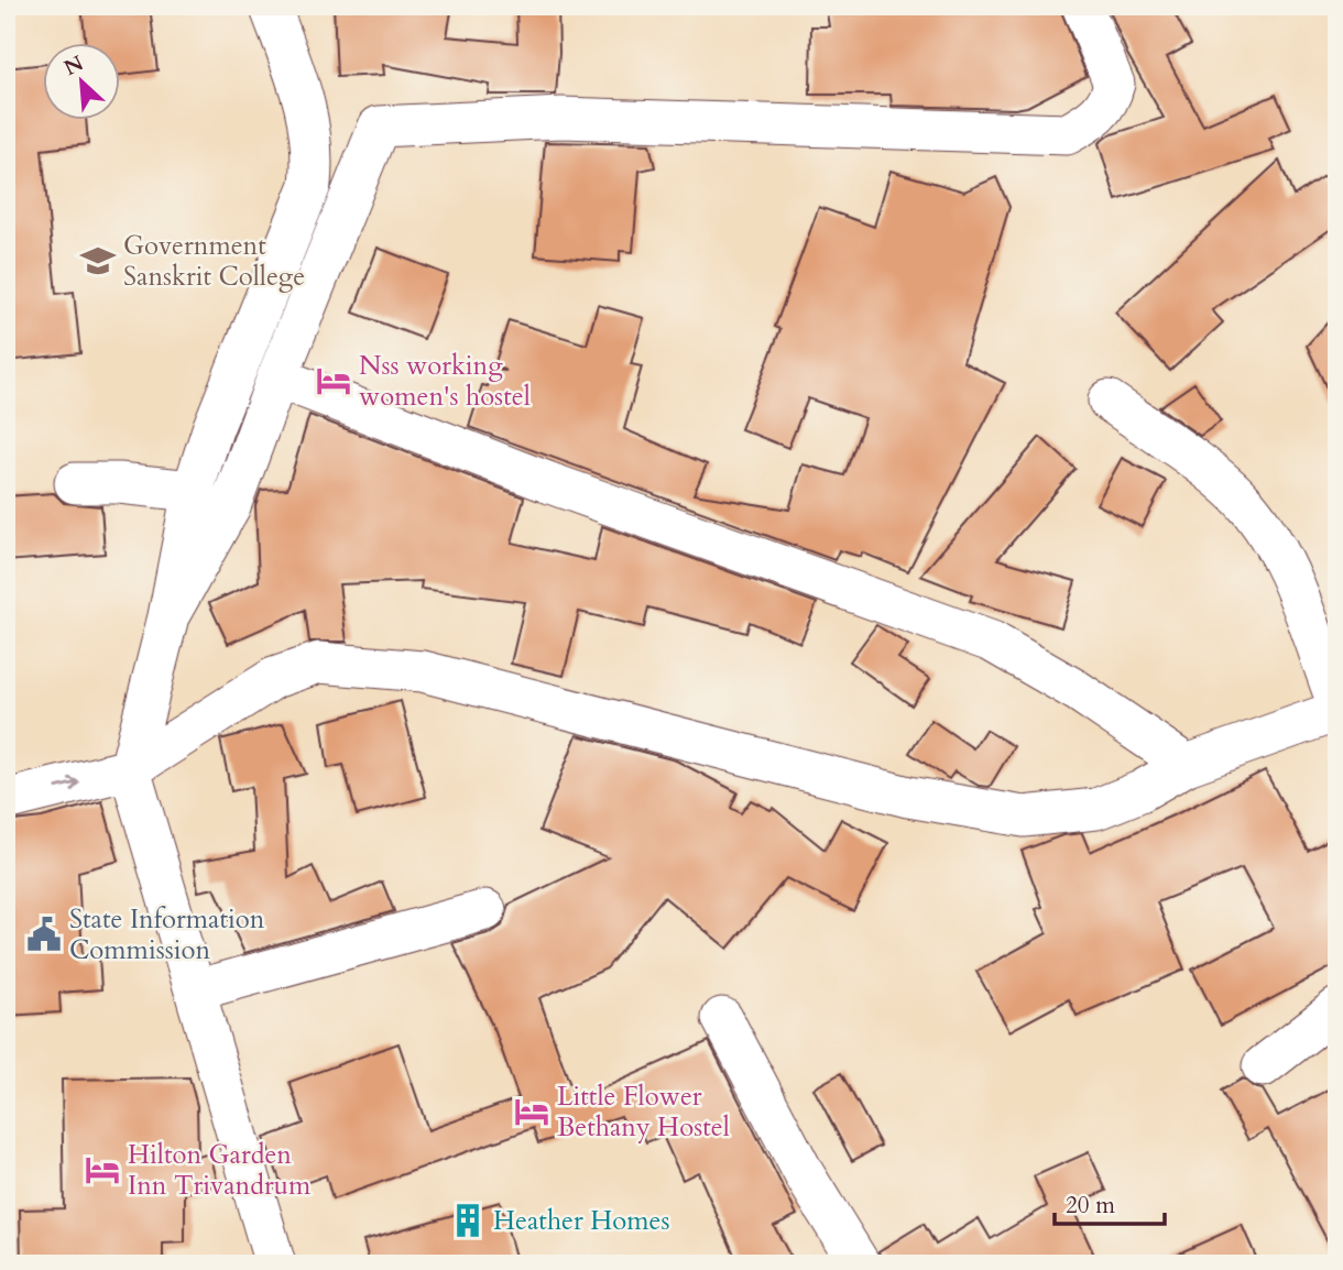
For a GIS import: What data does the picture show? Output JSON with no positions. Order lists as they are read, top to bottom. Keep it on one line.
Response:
{"places":{"school or university":["Government Sanskrit College"],"hotel":["Nss working women's hostel","Little Flower Bethany Hostel","Hilton Garden Inn Trivandrum"],"public building":["State Information Commission"],"building":["Heather Homes"]},"scale_bar":"20 m","north":"top left"}
